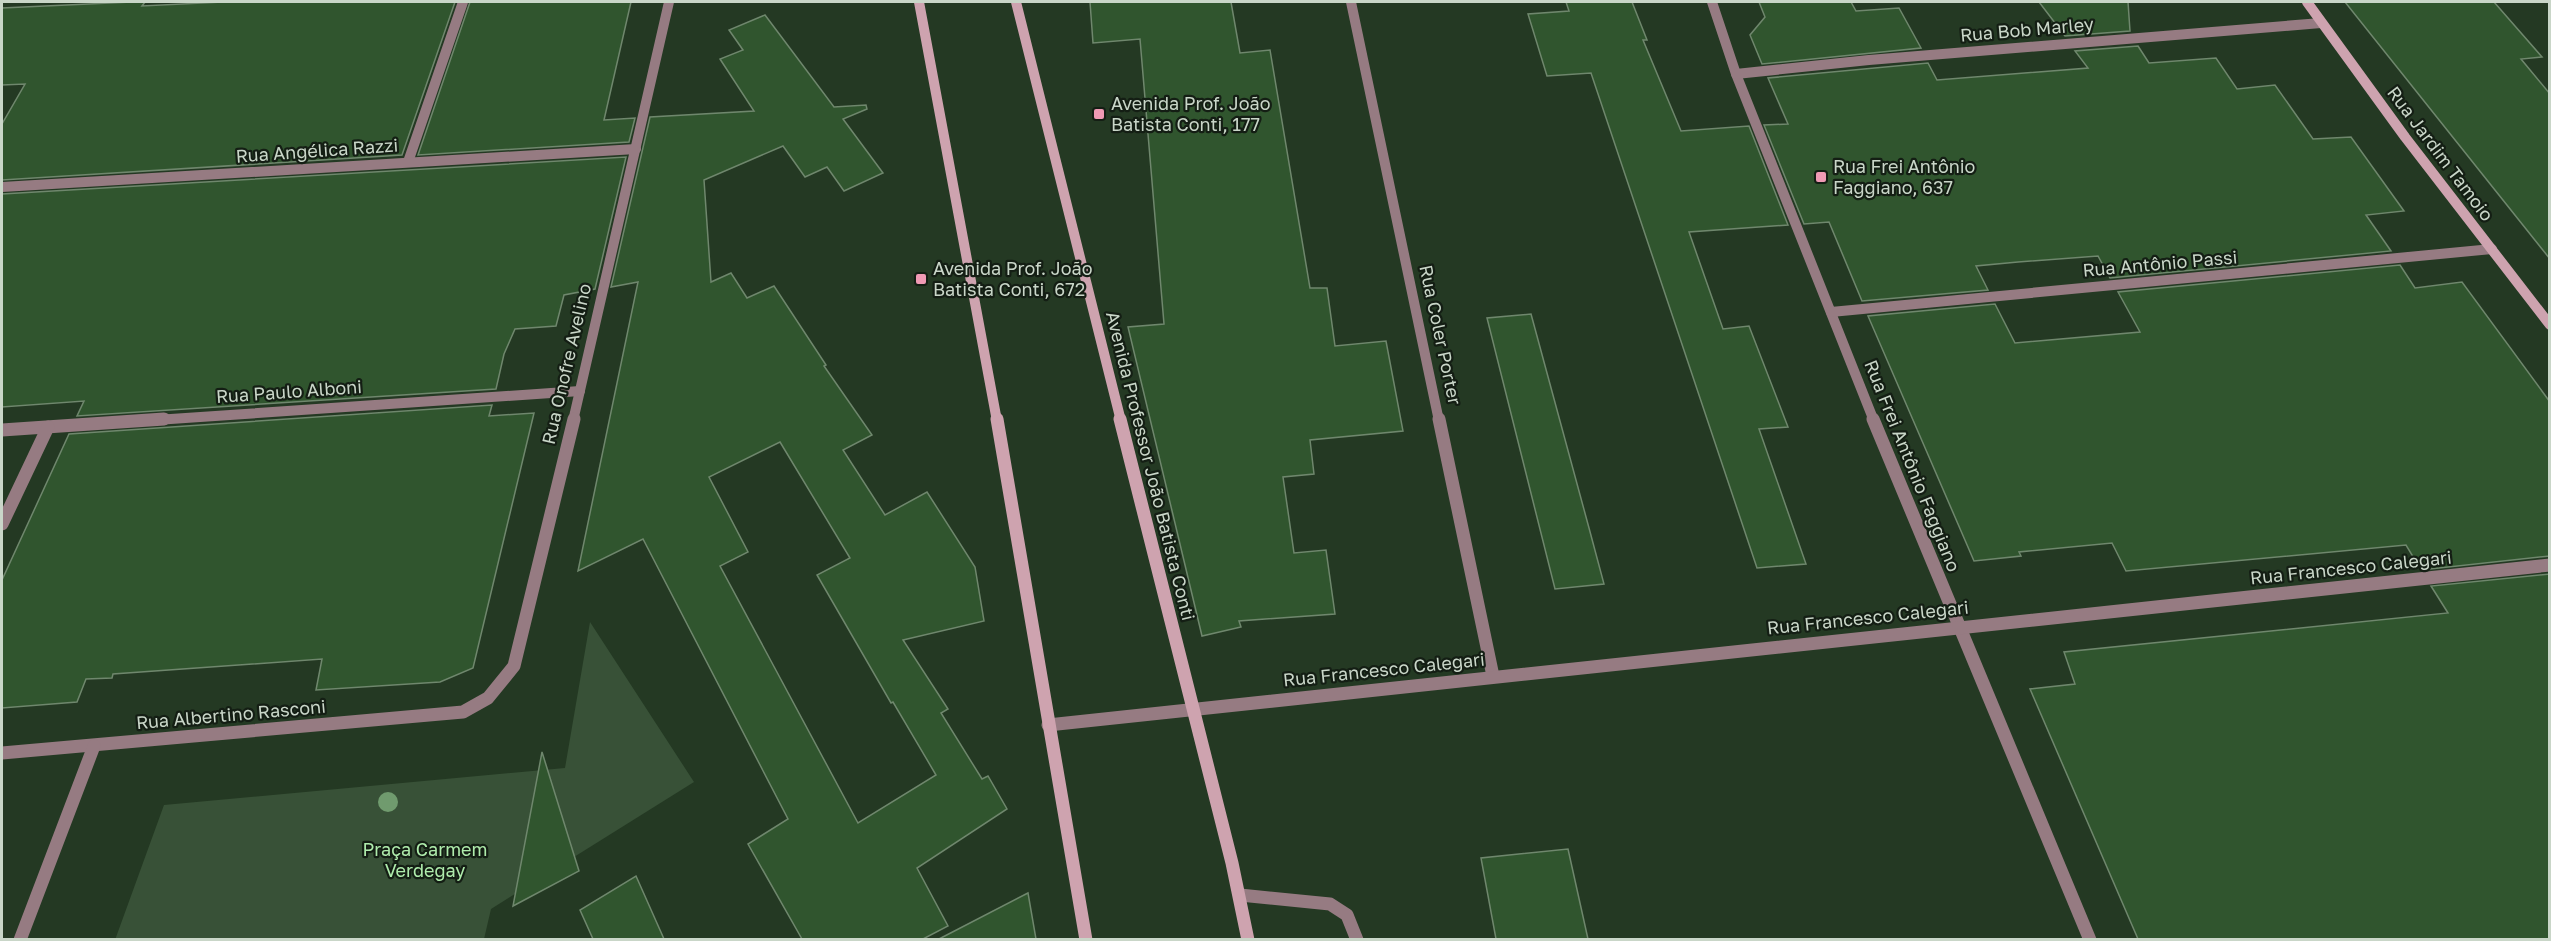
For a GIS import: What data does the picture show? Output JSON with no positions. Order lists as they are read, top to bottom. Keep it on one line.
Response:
{"streets":{"main road":["Rua Jardim Tamoio","Avenida Professor João Batista Conti"],"street":["Rua Bob Marley","Rua Angélica Razzi","Rua Antônio Passi","Rua Coler Porter","Rua Onofre Avelino","Rua Paulo Alboni","Rua Frei Antônio Faggiano","Rua Francesco Calegari","Rua Albertino Rasconi"]},"crossings":[["Rua Bob Marley","Rua Jardim Tamoio"],["Rua Bob Marley","Rua Frei Antônio Faggiano"],["Rua Angélica Razzi","Rua Onofre Avelino"],["Rua Jardim Tamoio","Rua Antônio Passi"],["Rua Antônio Passi","Rua Frei Antônio Faggiano"],["Rua Coler Porter","Rua Francesco Calegari"],["Rua Onofre Avelino","Rua Paulo Alboni"],["Rua Onofre Avelino","Rua Albertino Rasconi"],["Avenida Professor João Batista Conti","Rua Francesco Calegari"],["Rua Frei Antônio Faggiano","Rua Francesco Calegari"]],"parks":["Praça Carmem Verdegay"],"places":{"transit":["Avenida Prof. João Batista Conti, 177","Rua Frei Antônio Faggiano, 637","Avenida Prof. João Batista Conti, 672"]}}
